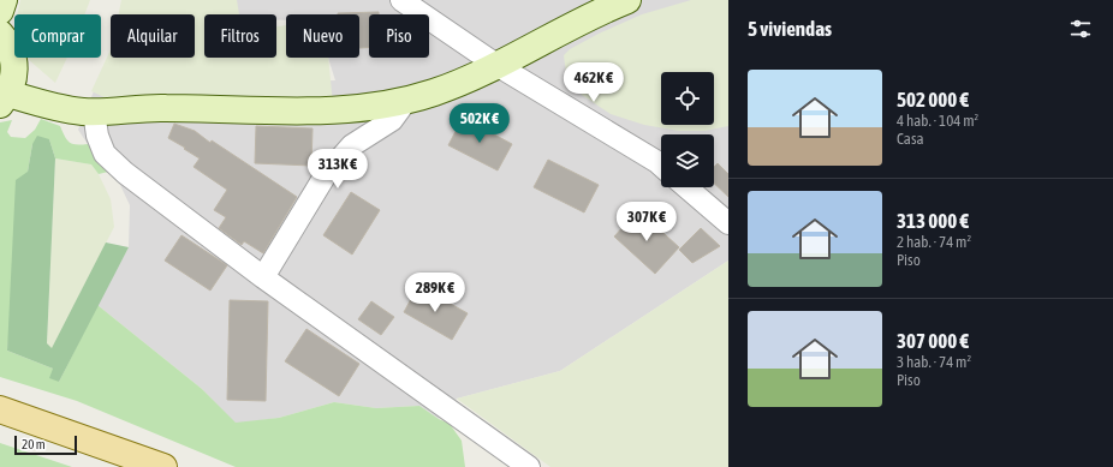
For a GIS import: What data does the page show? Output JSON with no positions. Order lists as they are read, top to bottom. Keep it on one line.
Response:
{"scale_bar":"20 m","page":{"heading":"5 viviendas","chip":["Comprar","Alquilar","Filtros","Nuevo","Piso"],"list":[{"name":"502 000 €","note":"4 hab. · 104 m² · Casa"},{"name":"313 000 €","note":"2 hab. · 74 m² · Piso"},{"name":"307 000 €","note":"3 hab. · 74 m² · Piso"}],"price":["462K €","502K €","313K €","307K €","289K €"],"scale":"20 m"}}
